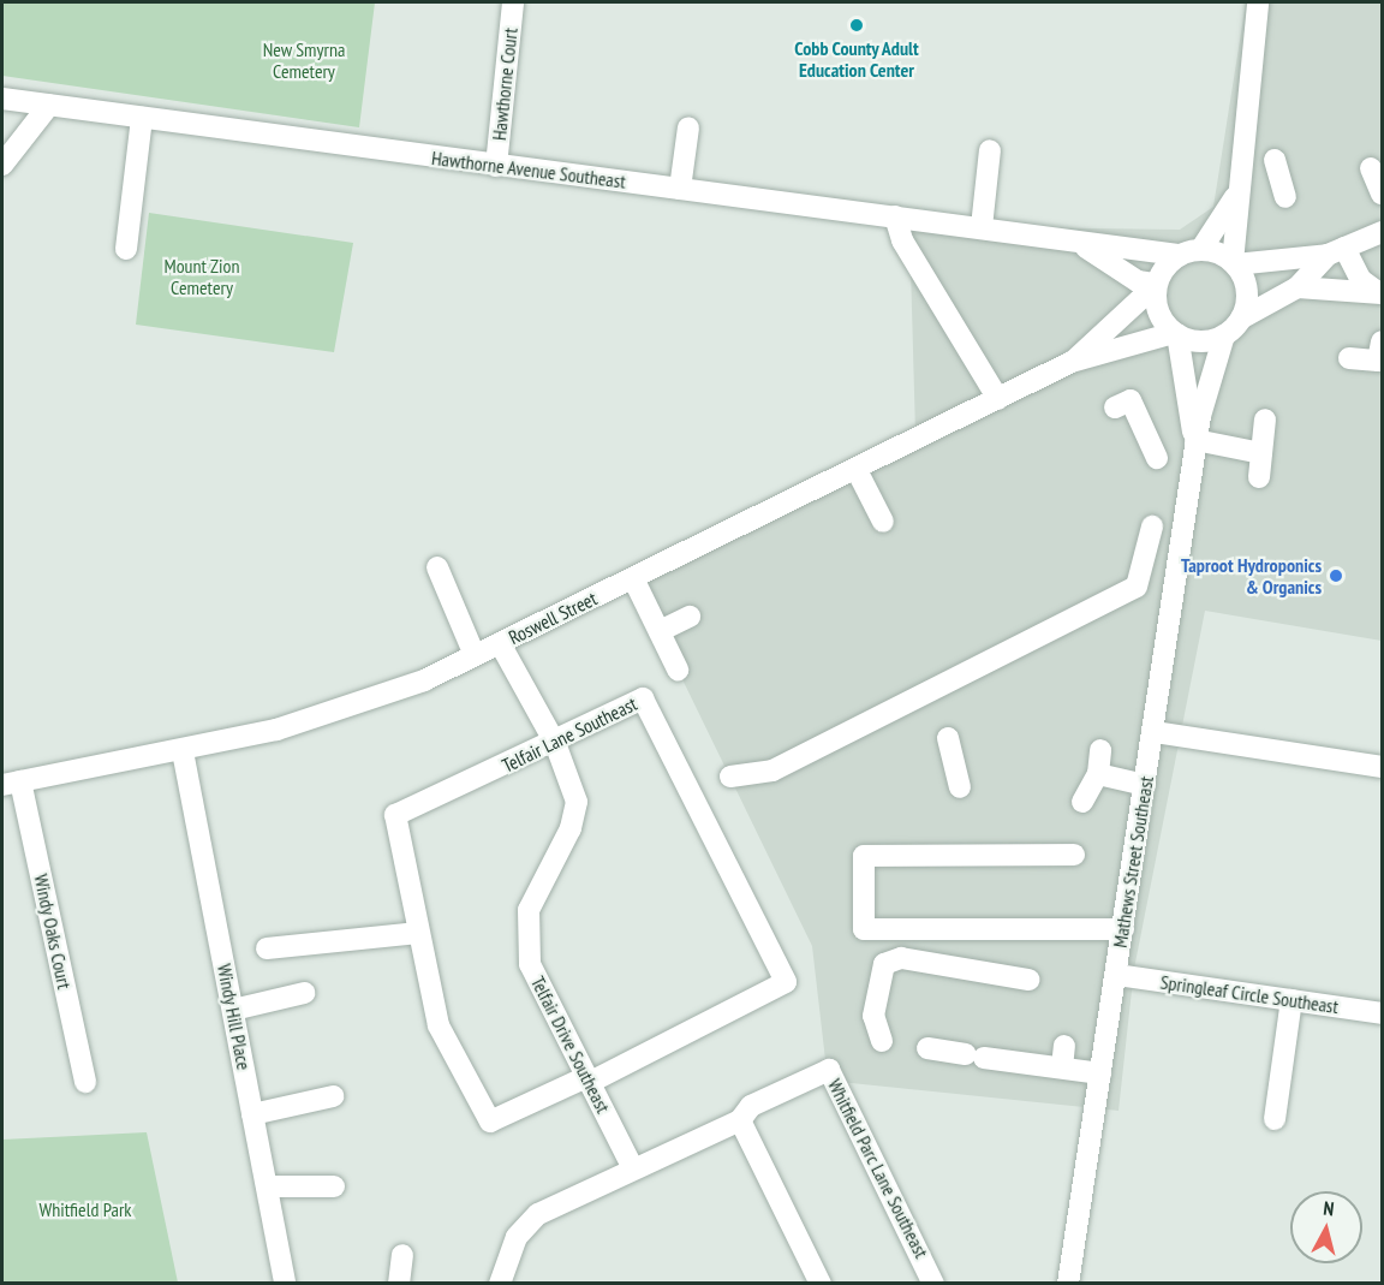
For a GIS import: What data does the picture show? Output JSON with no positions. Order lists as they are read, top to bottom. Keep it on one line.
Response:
{"streets":{"street":["Hawthorne Court","Hawthorne Avenue Southeast","Roswell Street","Telfair Lane Southeast","Mathews Street Southeast","Windy Oaks Court","Springleaf Circle Southeast","Windy Hill Place","Telfair Drive Southeast","Whitfield Parc Lane Southeast"]},"crossings":[["Hawthorne Court","Hawthorne Avenue Southeast"],["Hawthorne Avenue Southeast","Roswell Street"],["Hawthorne Avenue Southeast","Mathews Street Southeast"],["Roswell Street","Mathews Street Southeast"],["Roswell Street","Windy Oaks Court"],["Roswell Street","Windy Hill Place"],["Roswell Street","Telfair Drive Southeast"],["Telfair Lane Southeast","Telfair Drive Southeast"],["Mathews Street Southeast","Springleaf Circle Southeast"]],"parks":["New Smyrna Cemetery","Mount Zion Cemetery","Whitfield Park"],"places":["Cobb County Adult Education Center","Taproot Hydroponics & Organics"],"north":"top"}
